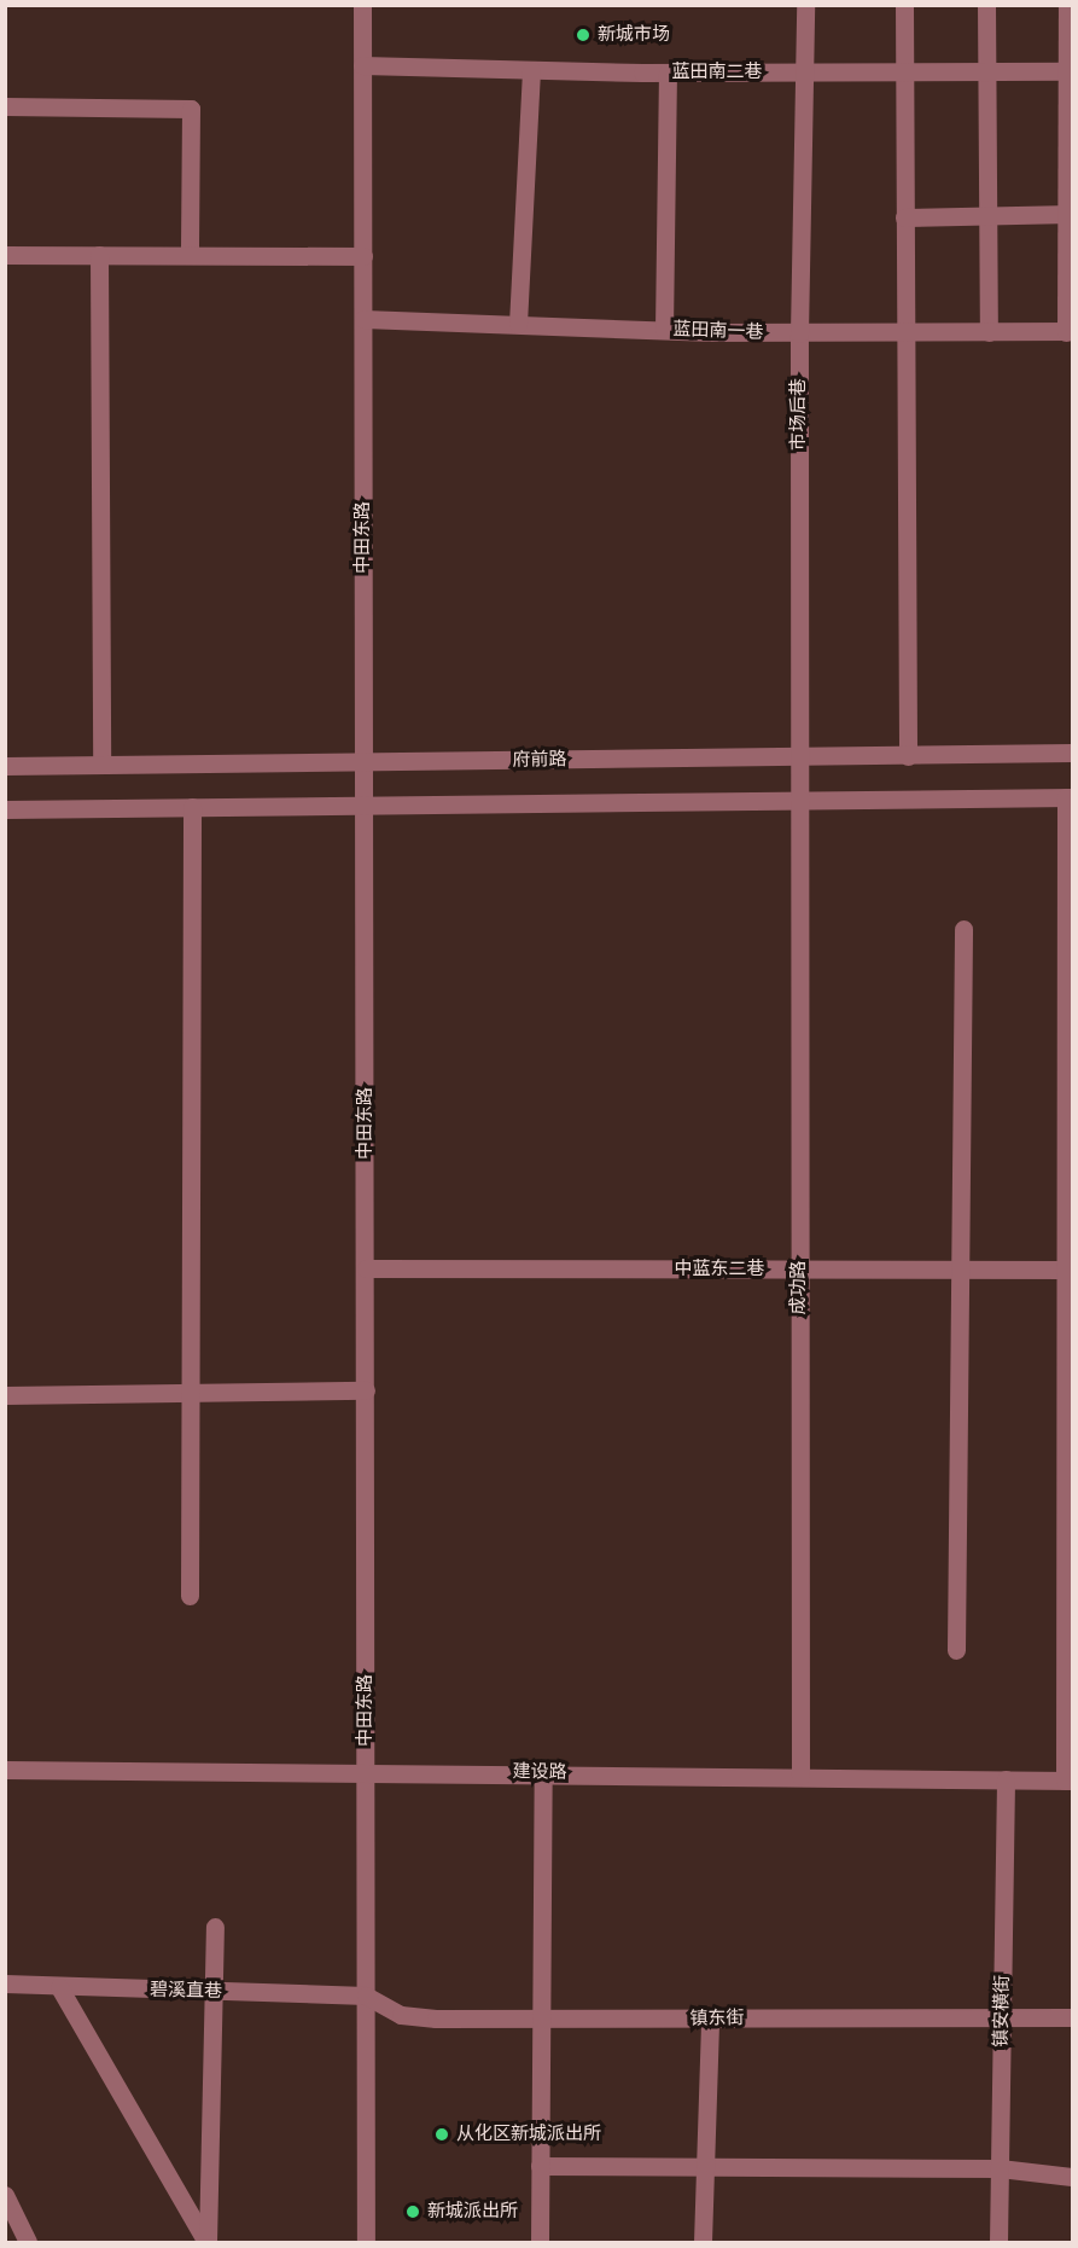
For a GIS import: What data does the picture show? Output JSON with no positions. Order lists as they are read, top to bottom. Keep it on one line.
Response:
{"streets":{"street":["蓝田南二巷","蓝田南一巷","市场后巷","中田东路","府前路","中蓝东二巷","成功路","建设路","碧溪直巷","镇安横街","镇东街"]},"crossings":[["蓝田南二巷","市场后巷"],["蓝田南二巷","中田东路"],["蓝田南一巷","市场后巷"],["蓝田南一巷","中田东路"],["市场后巷","府前路"],["市场后巷","成功路"],["中田东路","府前路"],["中田东路","中蓝东二巷"],["中田东路","建设路"],["中田东路","碧溪直巷"],["中田东路","镇东街"],["中蓝东二巷","成功路"],["成功路","建设路"],["建设路","镇安横街"],["碧溪直巷","镇东街"],["镇安横街","镇东街"]],"places":["新城市场","从化区新城派出所","新城派出所"]}
